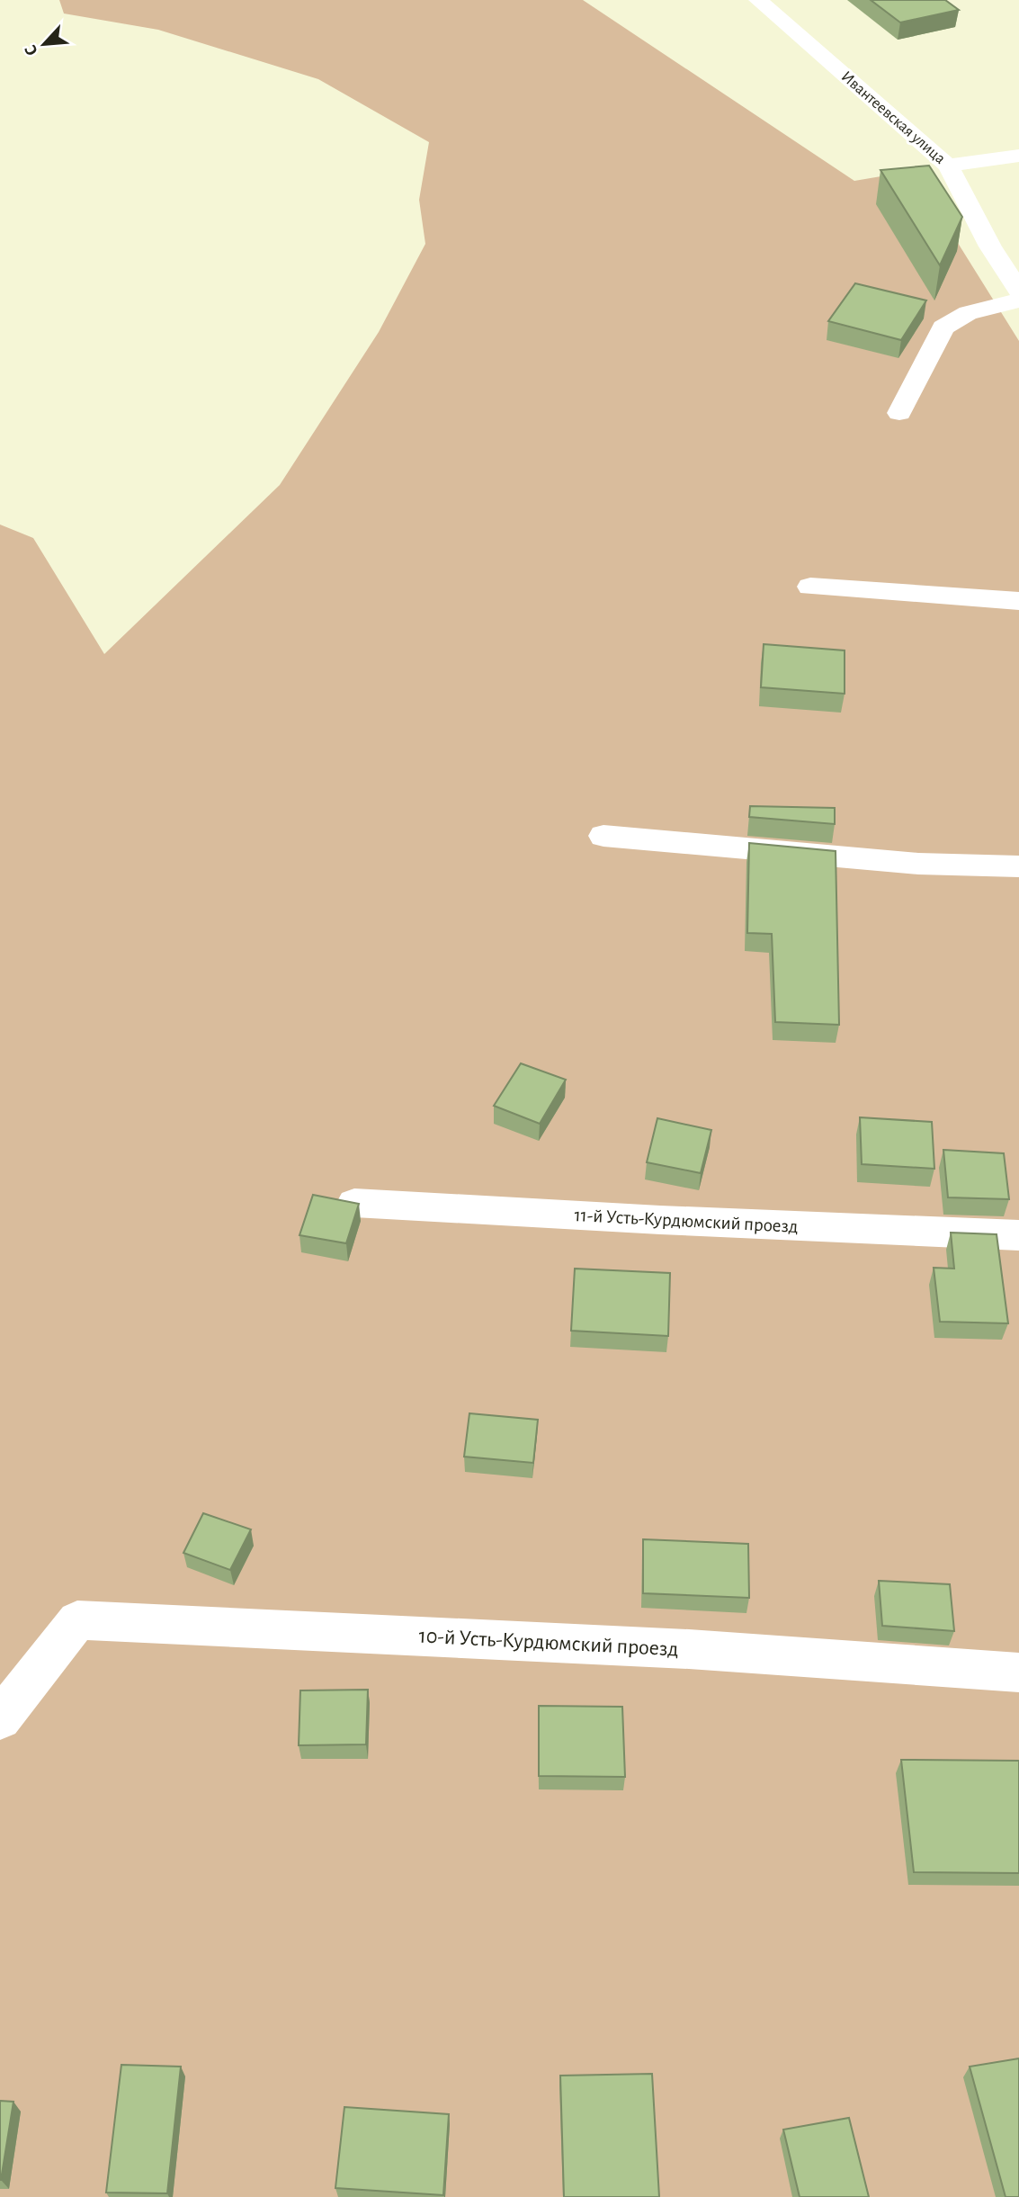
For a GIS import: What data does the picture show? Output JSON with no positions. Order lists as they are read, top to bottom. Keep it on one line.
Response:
{"streets":{"street":["Ивантеевская улица","11-й Усть-Курдюмский проезд","10-й Усть-Курдюмский проезд"]},"north":"bottom left"}
